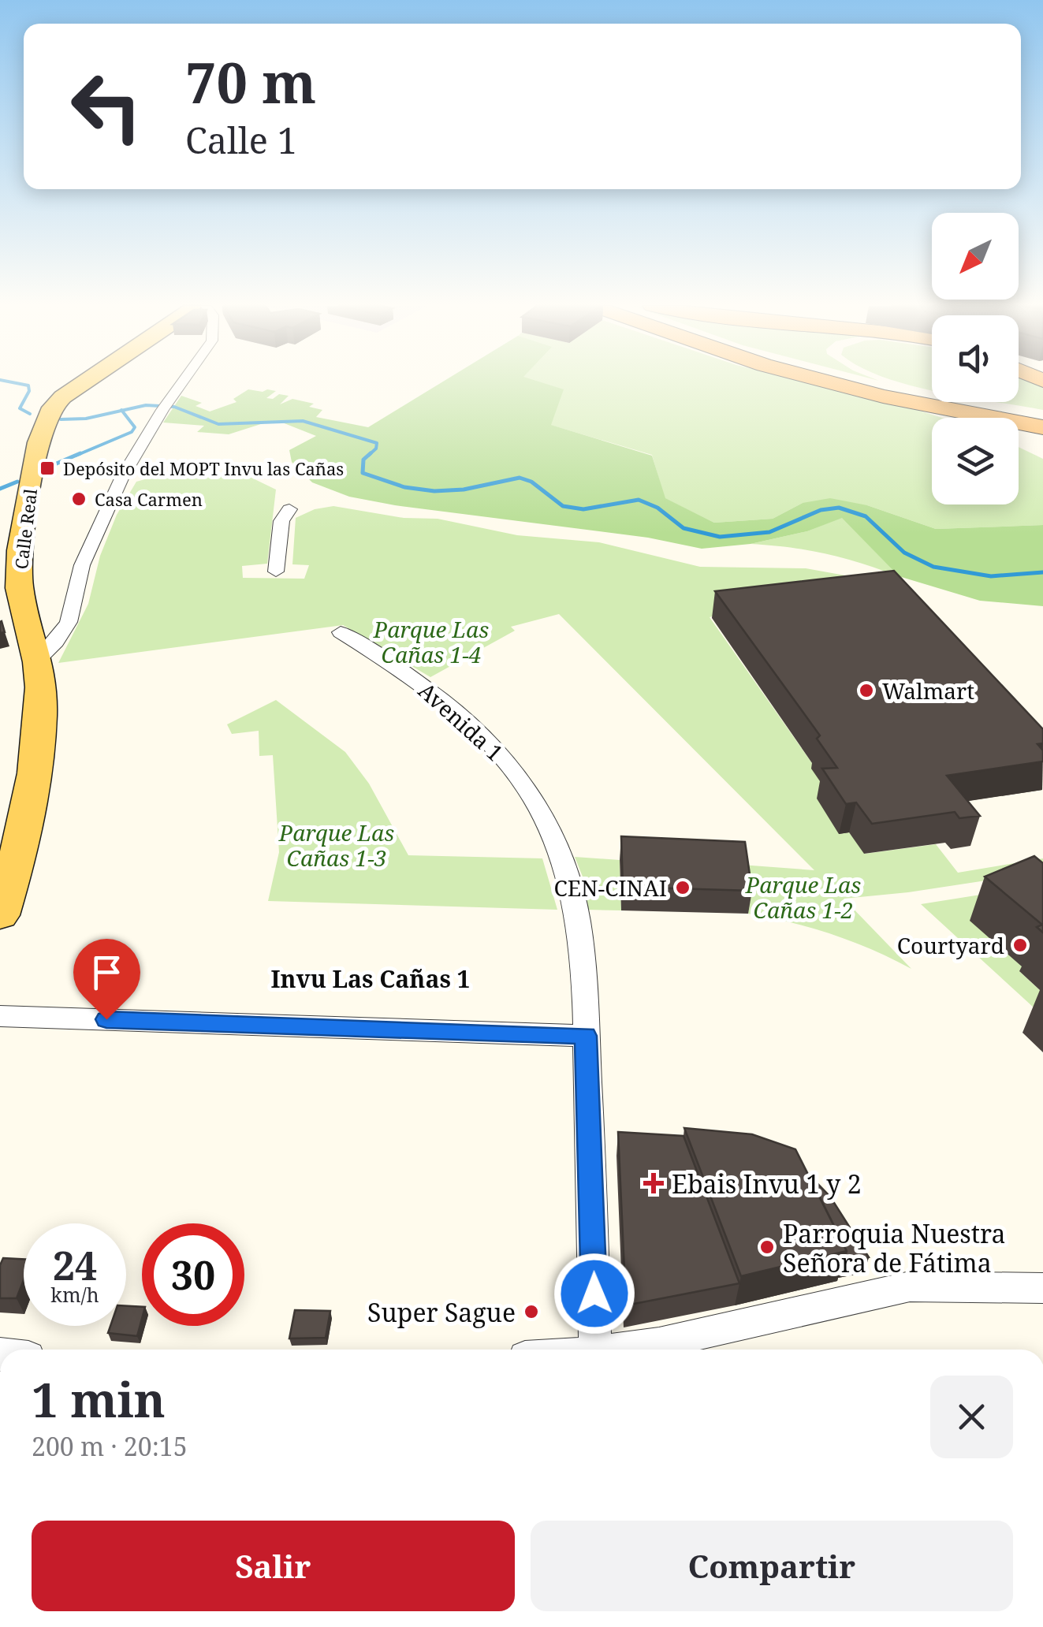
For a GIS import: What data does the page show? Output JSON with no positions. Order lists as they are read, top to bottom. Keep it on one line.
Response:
{"streets":{"main road":["Calle Real"],"street":["Avenida 1"]},"districts":["Invu Las Cañas 1"],"parks":["Parque Las Cañas 1-4","Parque Las Cañas 1-3","Parque Las Cañas 1-2"],"places":{"transit":["Depósito del MOPT Invu las Cañas"],"other":["Casa Carmen","Walmart","CEN-CINAI","Courtyard","Parroquia Nuestra Señora de Fátima","Super Sague"],"health":["Ebais Invu 1 y 2"]},"north":"bottom left","page":{"turn":["70 m","Calle 1"],"speed":"24 km/h","limit":"30","heading":["1 min","200 m · 20:15"],"buttons":["Salir","Compartir"]}}
